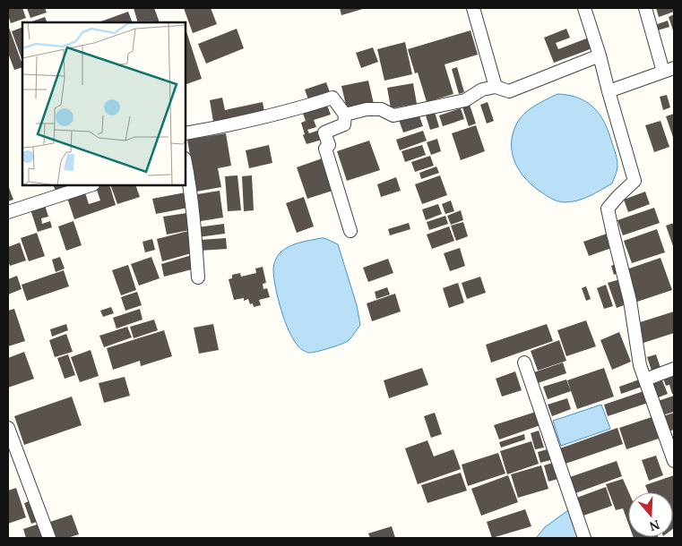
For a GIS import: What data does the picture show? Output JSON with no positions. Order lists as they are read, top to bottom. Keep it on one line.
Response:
{"north":"bottom"}
